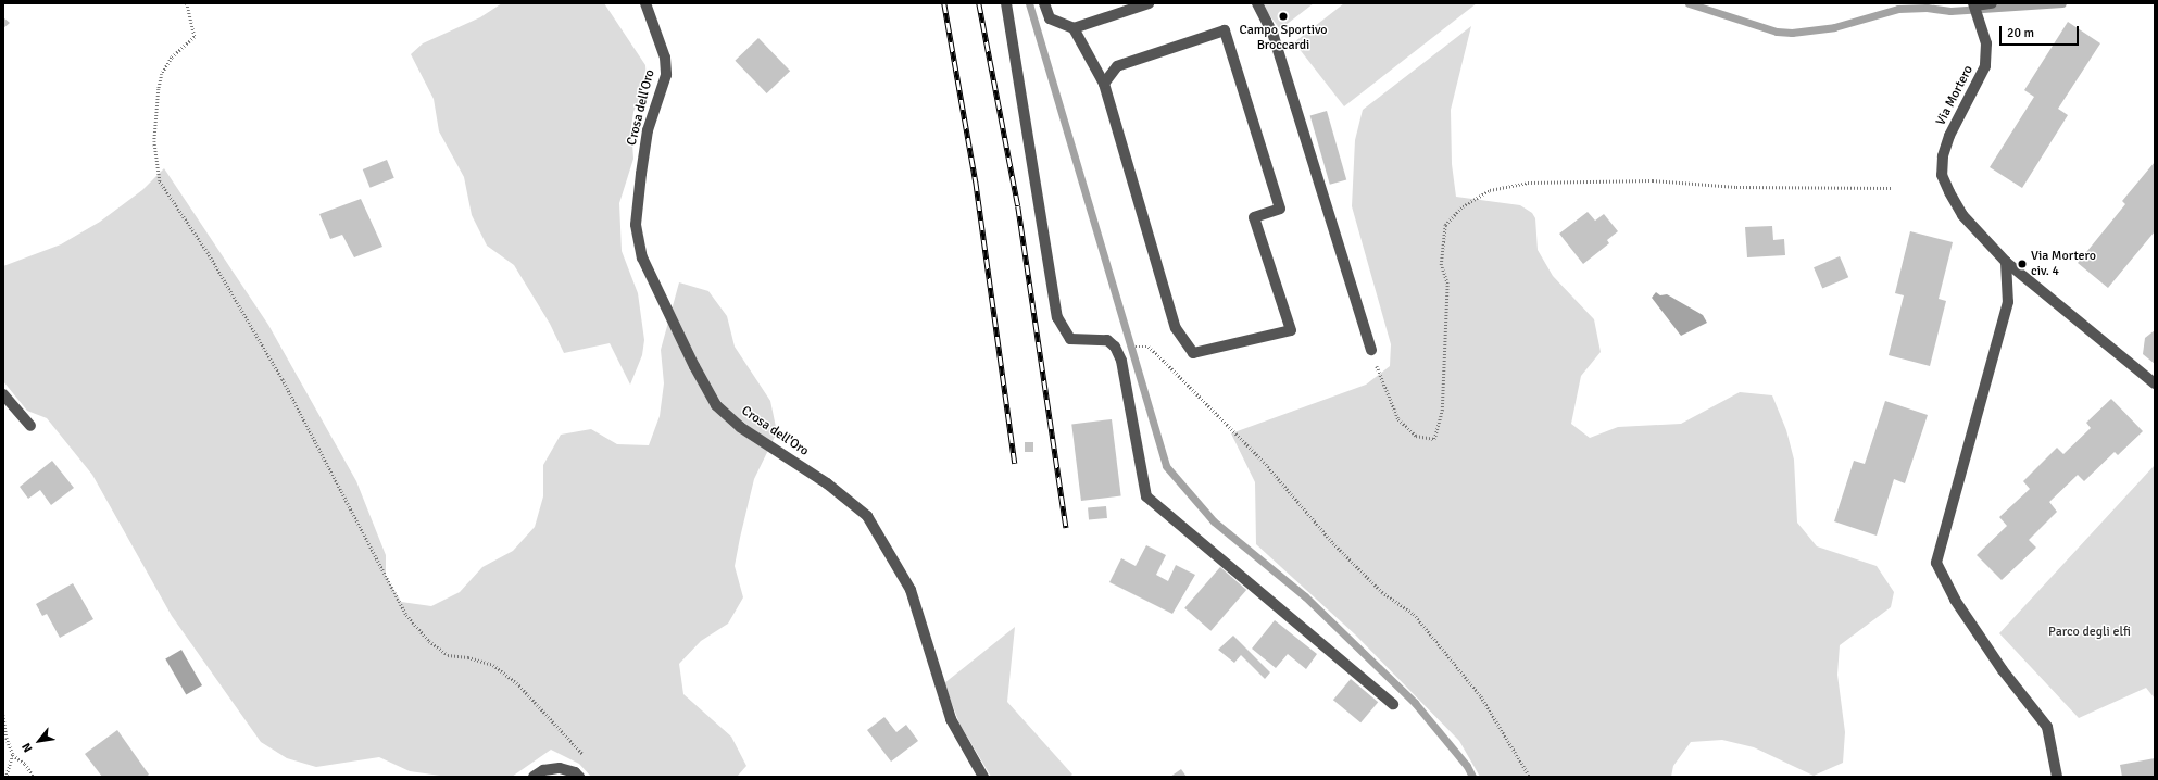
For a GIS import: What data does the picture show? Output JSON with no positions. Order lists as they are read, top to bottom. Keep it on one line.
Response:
{"streets":{"street":["Via Mortero","Crosa dell'Oro"]},"parks":["Parco degli elfi"],"places":["Campo Sportivo Broccardi","Via Mortero civ. 4"],"scale_bar":"20 m","north":"bottom left"}
